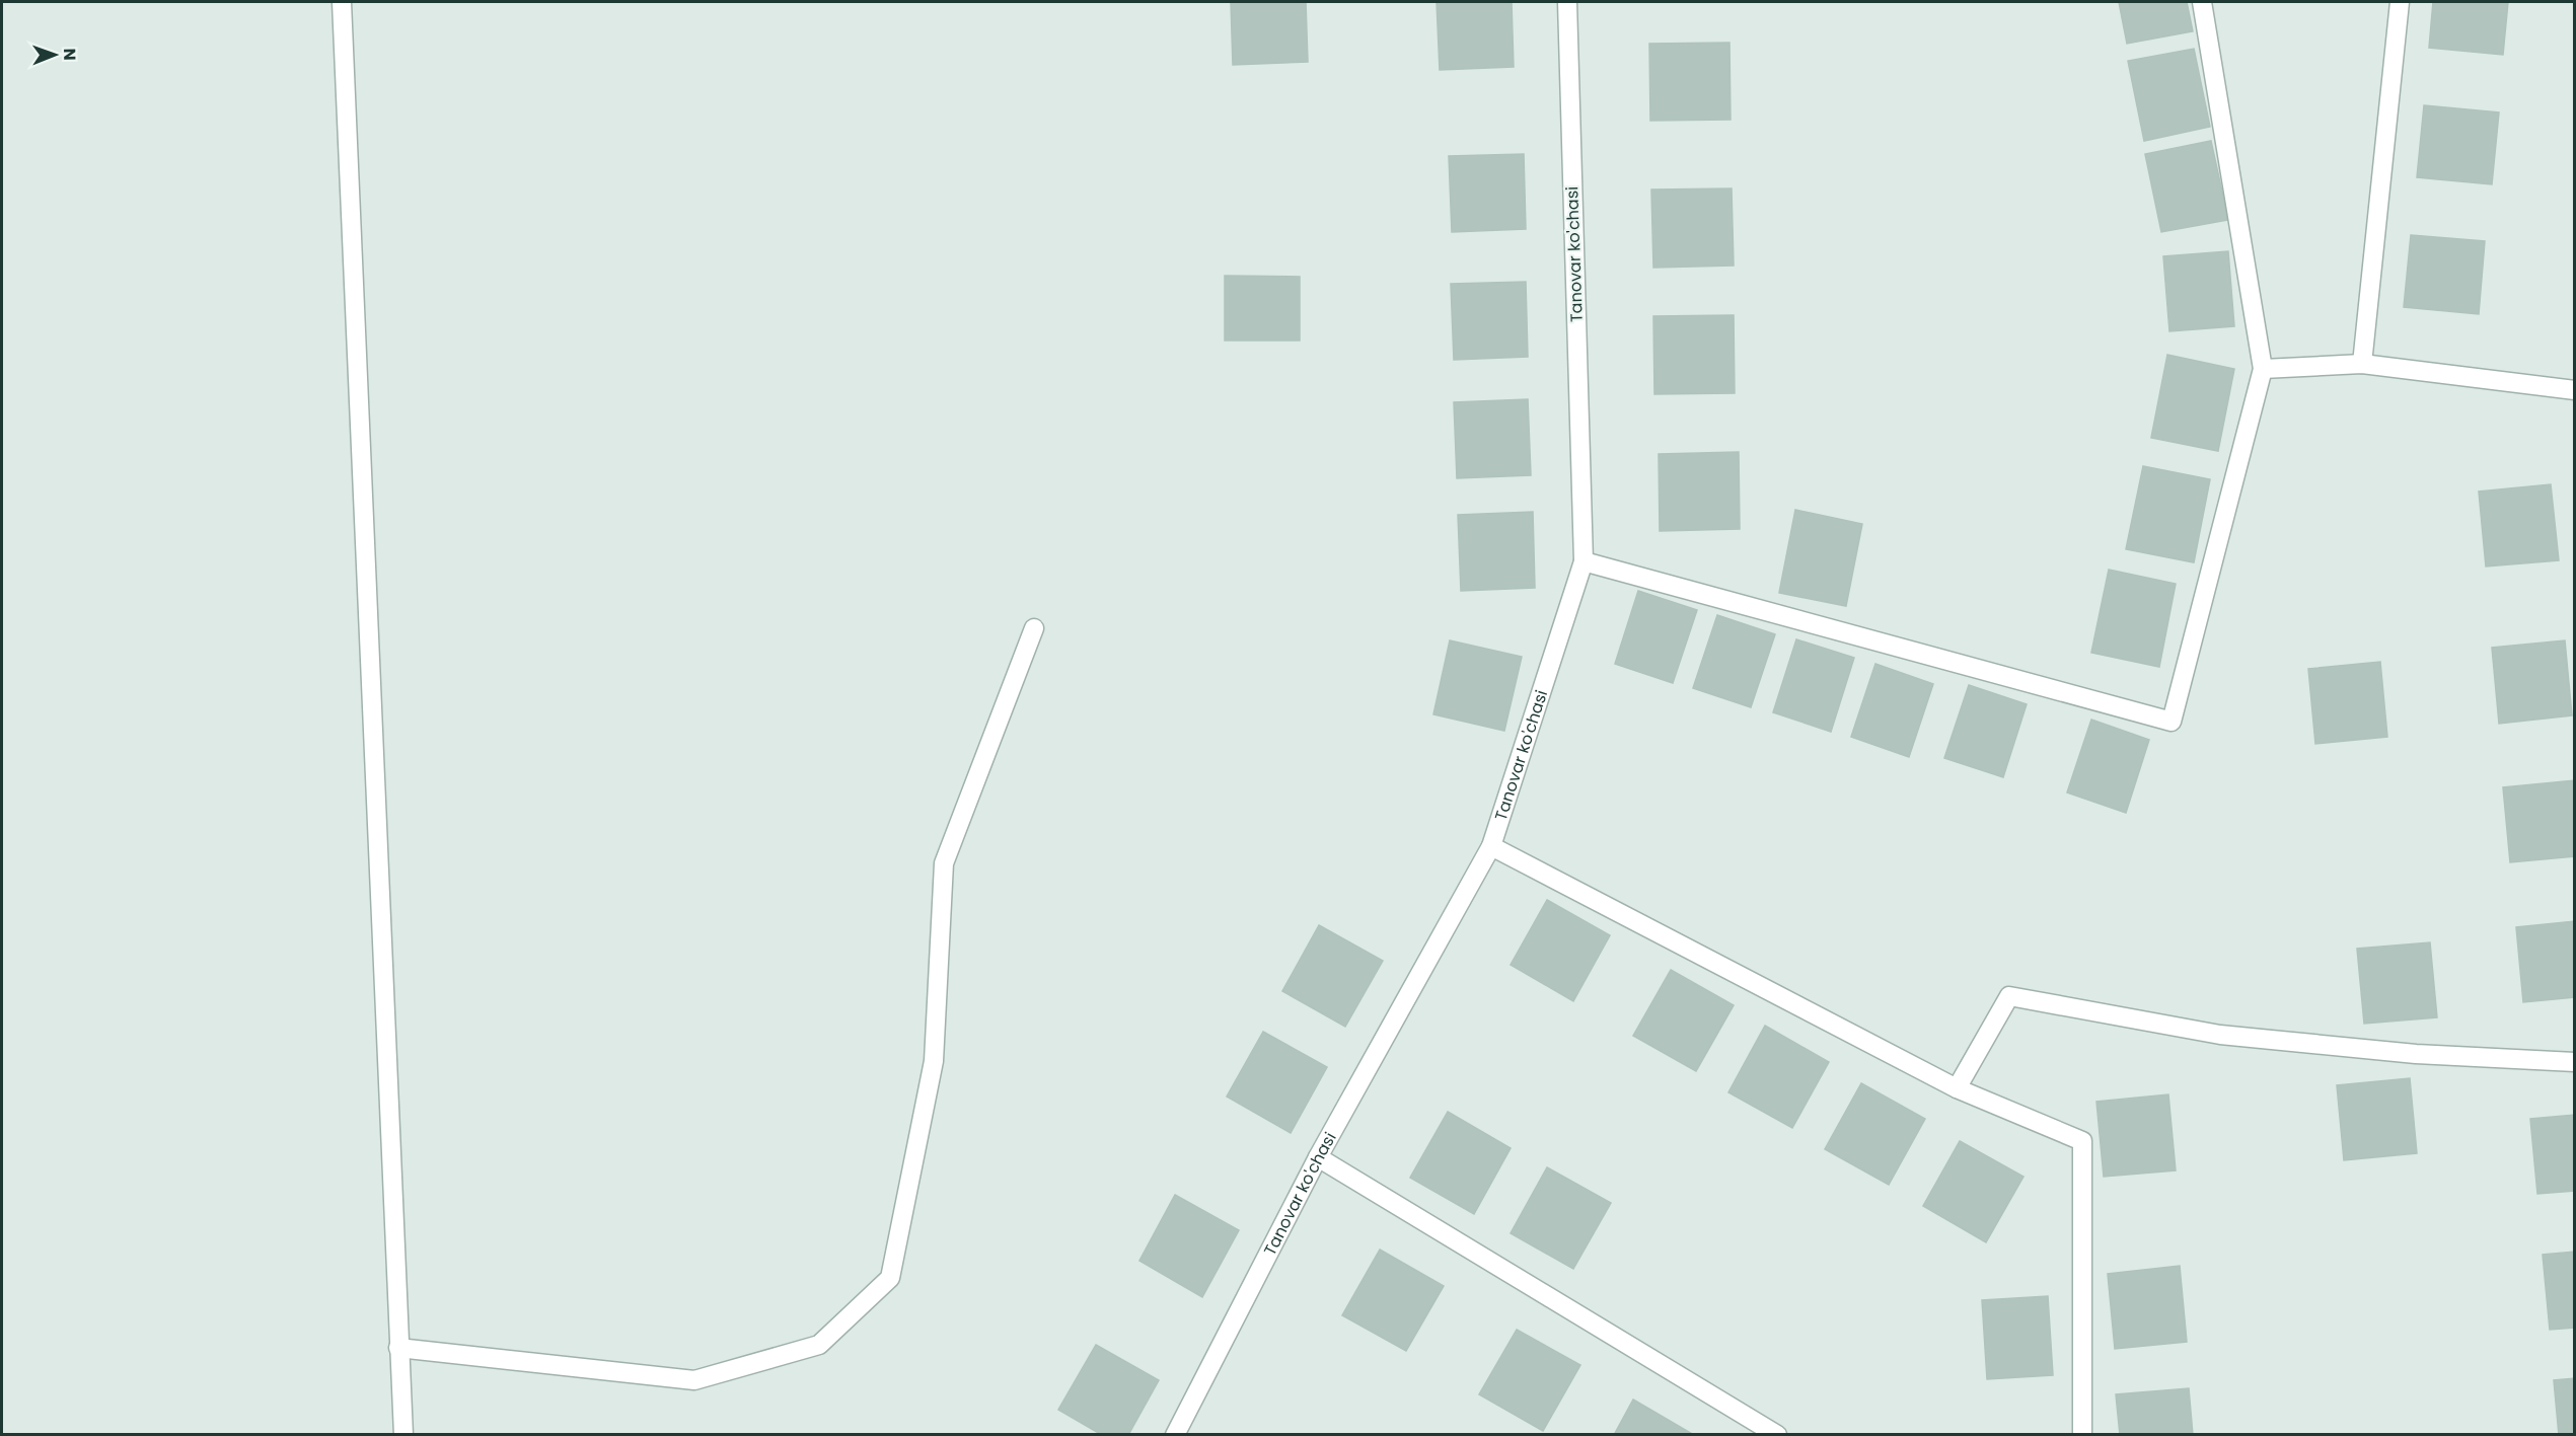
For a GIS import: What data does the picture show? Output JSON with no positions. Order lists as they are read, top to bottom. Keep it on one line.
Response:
{"streets":{"street":["Tanovar ko'chasi"]},"north":"right"}
